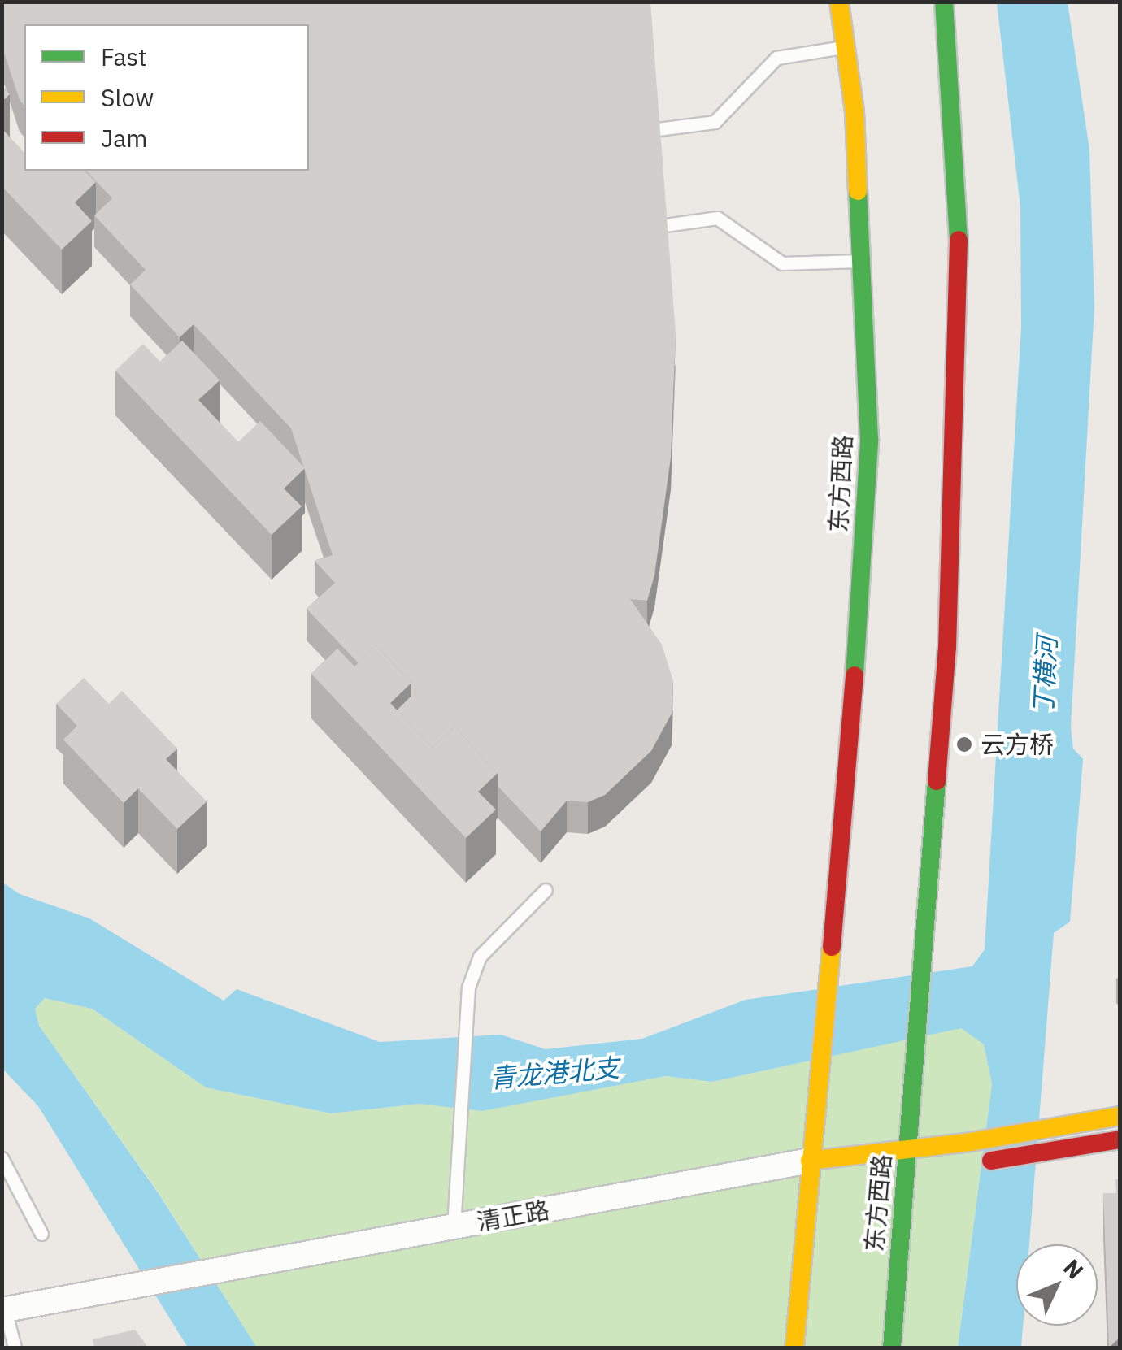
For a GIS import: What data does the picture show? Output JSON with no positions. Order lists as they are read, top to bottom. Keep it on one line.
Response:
{"streets":{"main road":["东方西路","清正路"]},"crossings":[["东方西路","清正路"]],"water":["丁横河","青龙港北支"],"places":["云方桥"],"legend":["Fast","Slow","Jam"],"north":"top right"}
